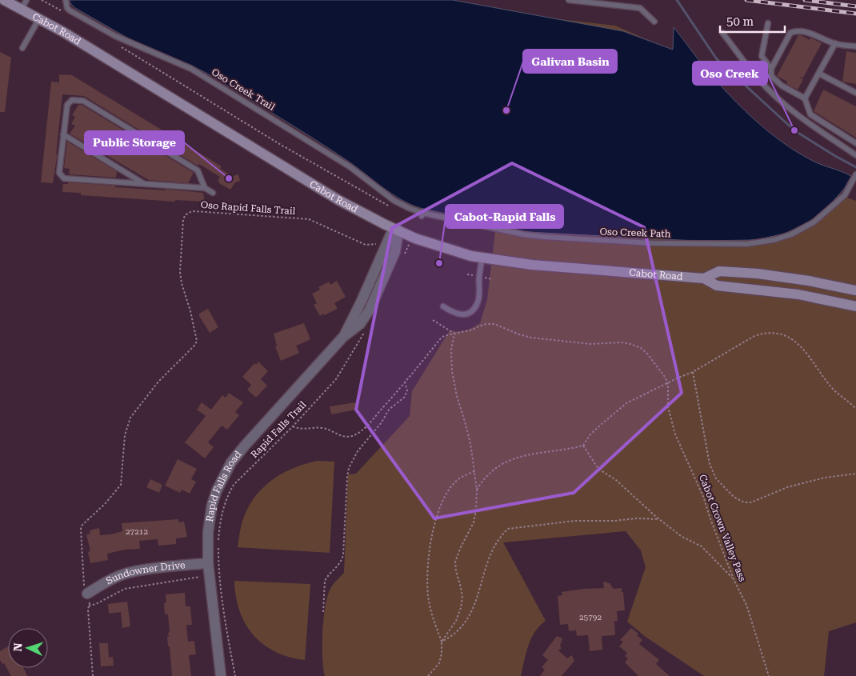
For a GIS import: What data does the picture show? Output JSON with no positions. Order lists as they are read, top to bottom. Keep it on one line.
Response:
{"streets":{"main road":["Cabot Road"],"street":["Rapid Falls Road","Sundowner Drive"],"lane":["Oso Creek Trail","Oso Creek Path"],"path":["Oso Rapid Falls Trail","Rapid Falls Trail","Cabot Crown Valley Pass"]},"crossings":[["Cabot Road","Rapid Falls Road"],["Oso Creek Trail","Oso Creek Path"],["Oso Rapid Falls Trail","Rapid Falls Road"],["Oso Rapid Falls Trail","Sundowner Drive"],["Rapid Falls Road","Sundowner Drive"]],"places":["Galivan Basin","Oso Creek","Public Storage","Cabot-Rapid Falls"],"house_numbers":["27212","25792"],"scale_bar":"50 m","north":"left"}
